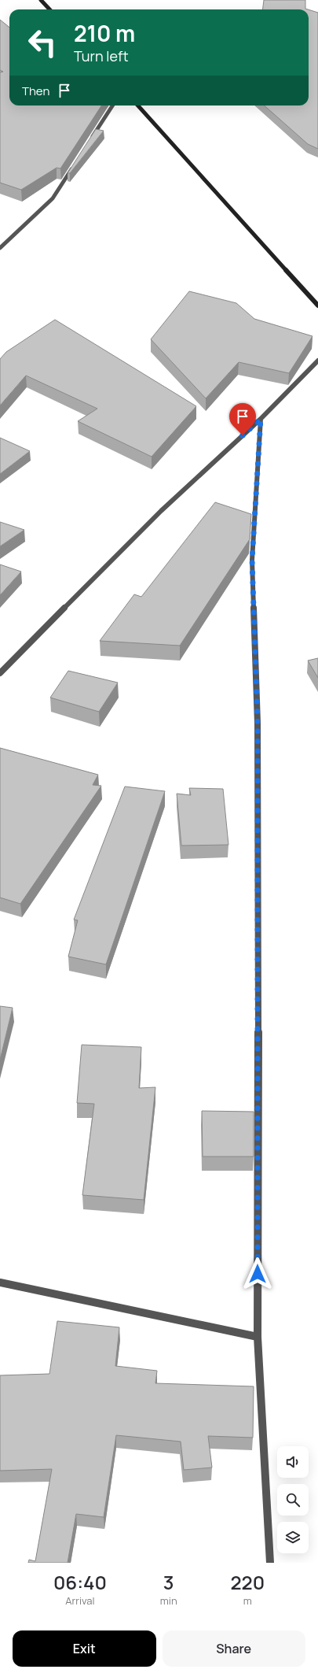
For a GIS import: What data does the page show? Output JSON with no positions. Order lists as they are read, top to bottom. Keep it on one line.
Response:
{"page":{"turn":["210 m","Turn left"],"then":"Then","eta":["06:40","Arrival","3","min","220","m"],"buttons":["Exit","Share"]}}
